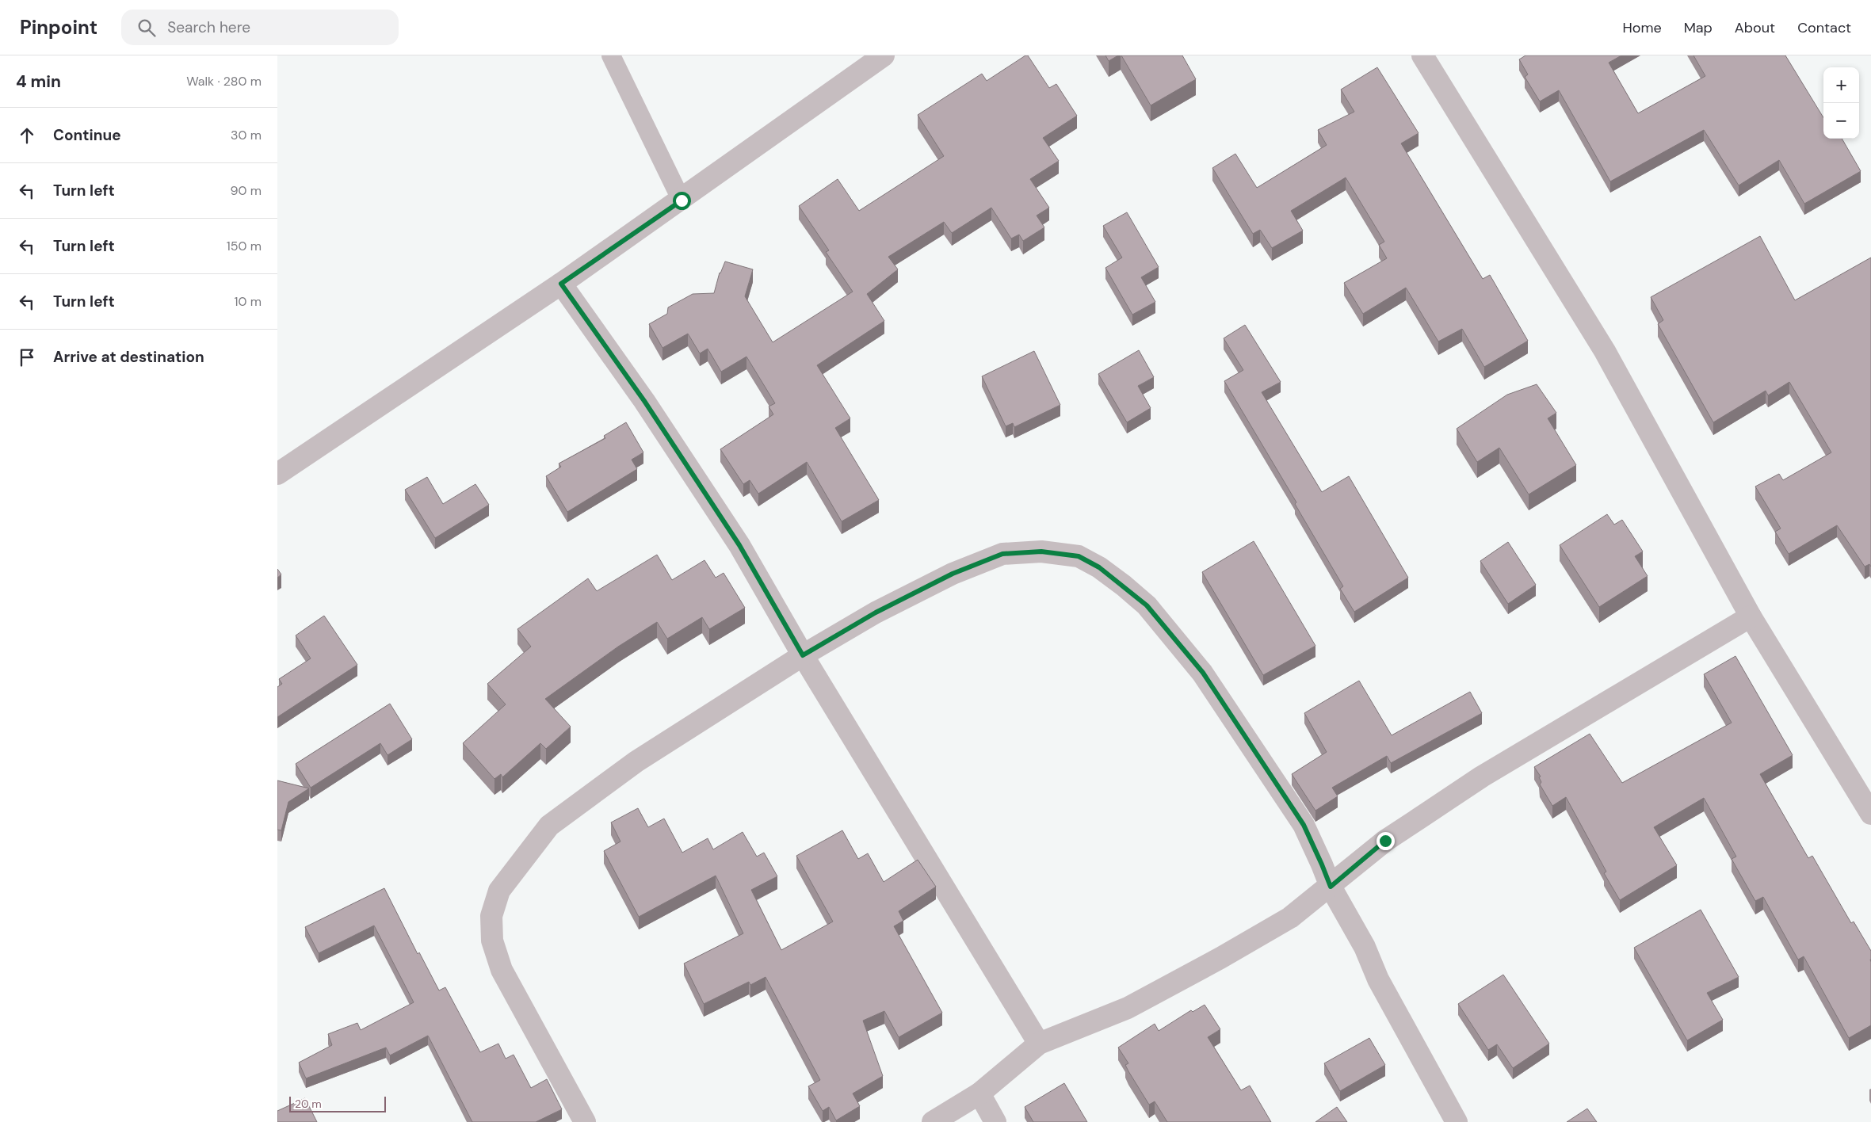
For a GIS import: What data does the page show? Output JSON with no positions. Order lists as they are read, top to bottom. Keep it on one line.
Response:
{"scale_bar":"20 m","page":{"header":"Pinpoint","search":"Search here","nav":["Home","Map","About","Contact"],"heading":["4 min","Walk · 280 m"],"map_buttons":["+","−"],"list":[["Continue","30 m"],["Turn left","90 m"],["Turn left","150 m"],["Turn left","10 m"],"Arrive at destination"],"scale":"20 m"}}
